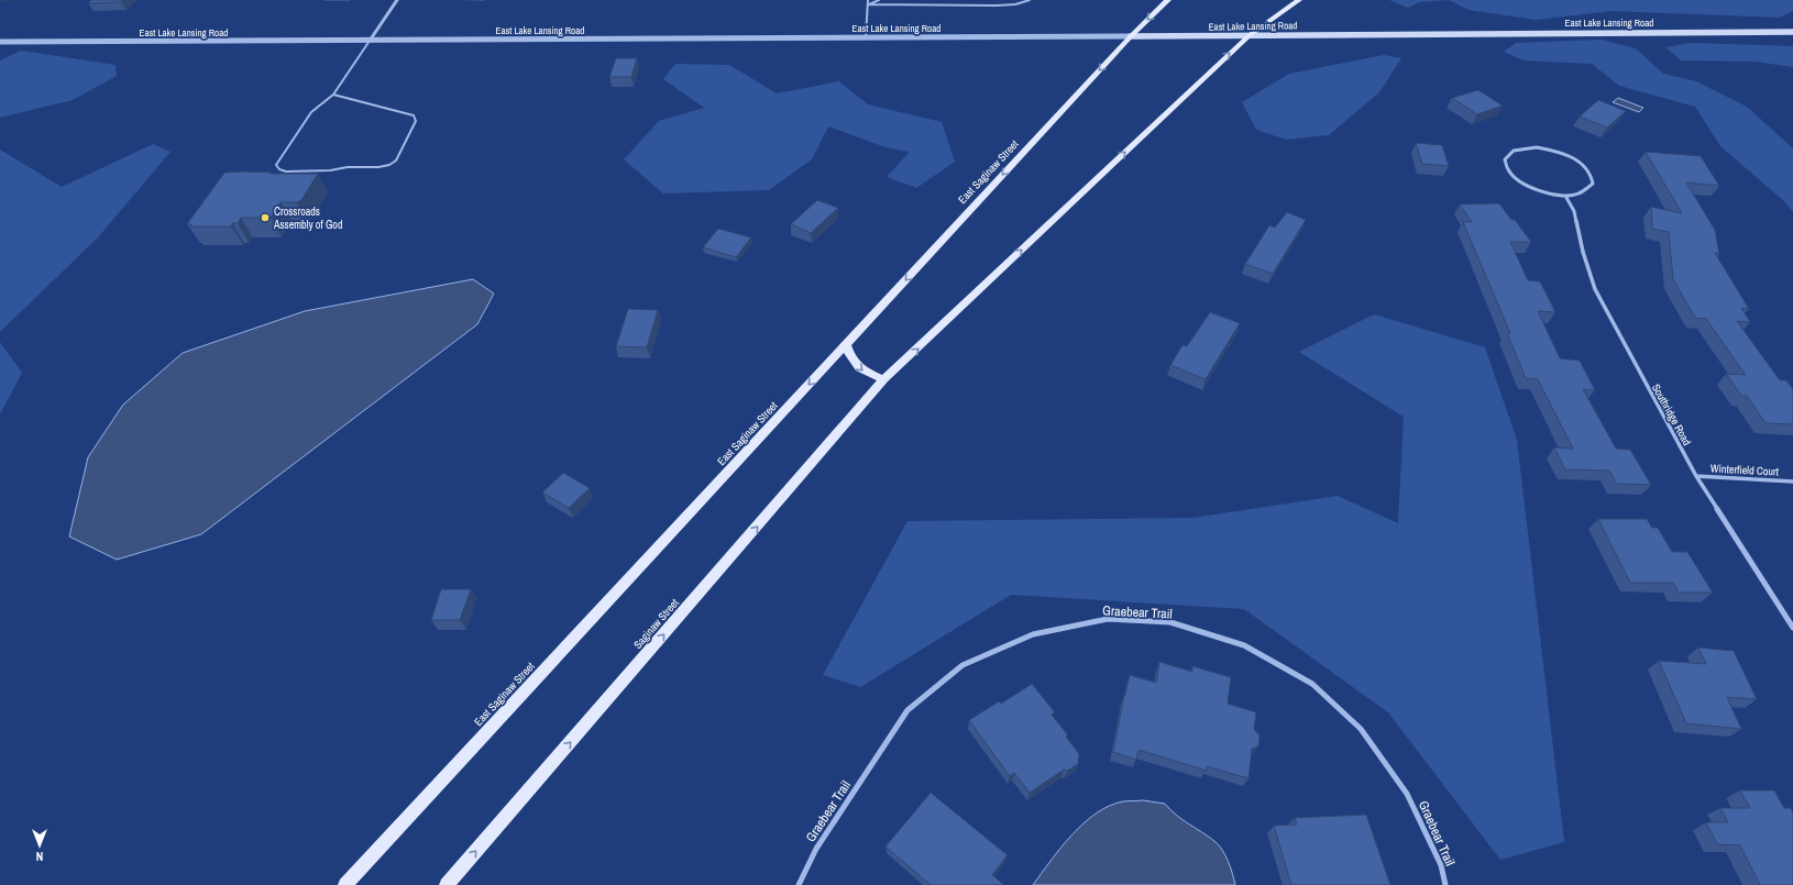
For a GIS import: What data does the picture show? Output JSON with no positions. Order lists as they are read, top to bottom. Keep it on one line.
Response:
{"streets":{"main road":["East Lake Lansing Road","East Saginaw Street","Saginaw Street"],"street":["Southridge Road","Winterfield Court","Graebear Trail"]},"crossings":[["East Lake Lansing Road","East Saginaw Street"],["Southridge Road","Winterfield Court"]],"one_way":["Saginaw Street"],"places":["Crossroads Assembly of God"],"north":"bottom"}
